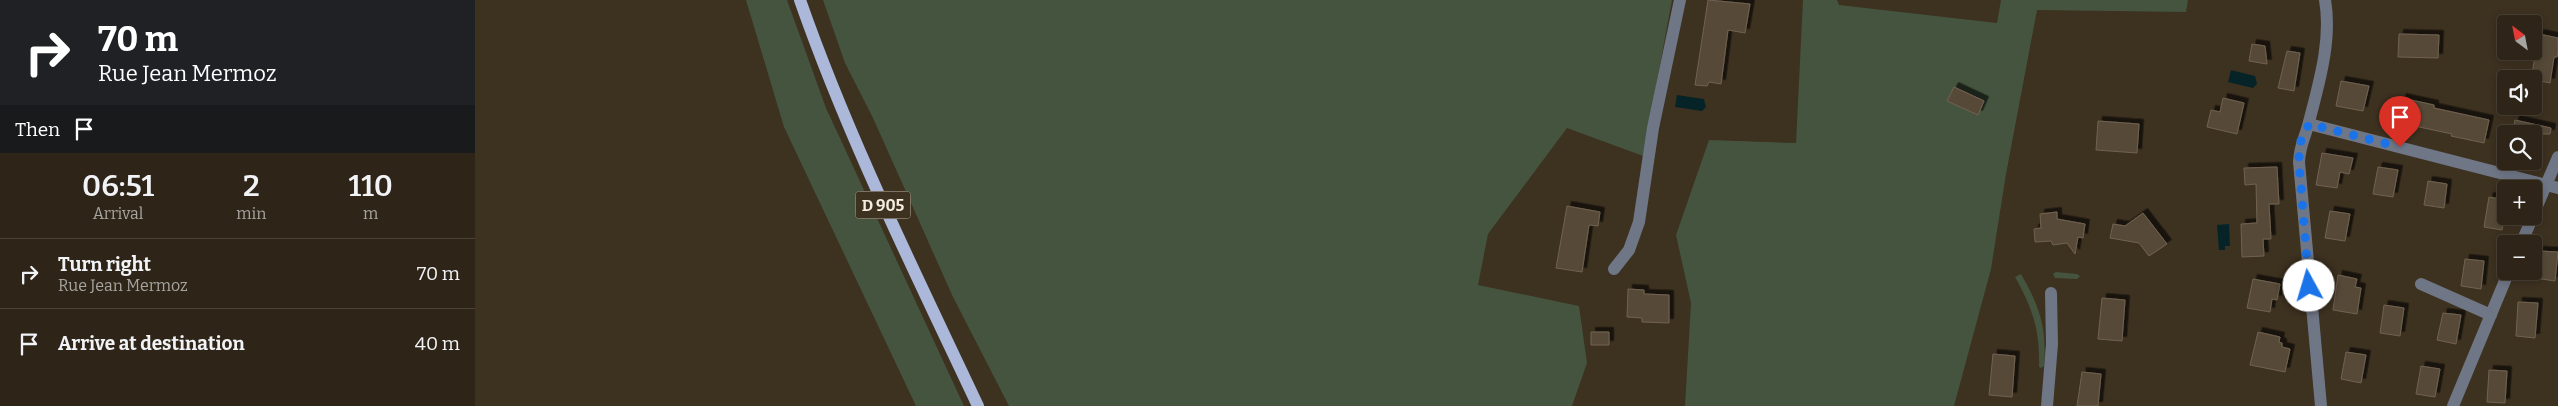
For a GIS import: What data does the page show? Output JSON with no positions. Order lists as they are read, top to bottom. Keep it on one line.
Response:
{"streets":{"main road":["D 905"]},"north":"top left","page":{"turn":["70 m","Rue Jean Mermoz"],"map_buttons":["+","−"],"then":"Then","eta":["06:51","Arrival","2","min","110","m"],"list":[{"name":"Turn right","note":"Rue Jean Mermoz","value":"70 m"},{"name":"Arrive at destination","value":"40 m"}]}}
